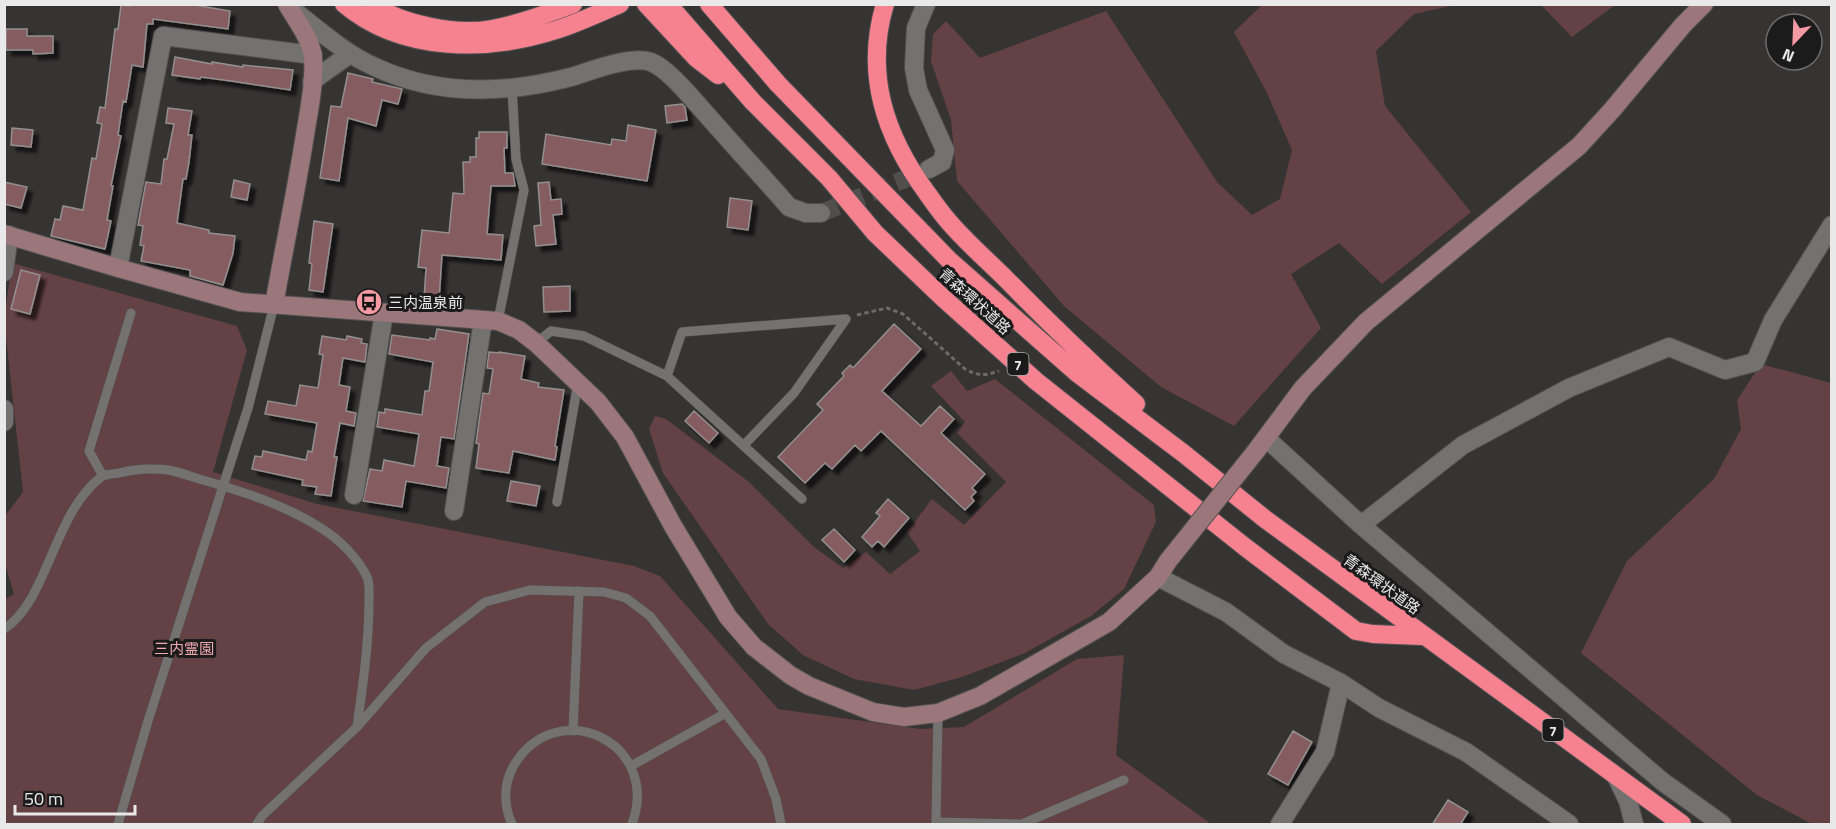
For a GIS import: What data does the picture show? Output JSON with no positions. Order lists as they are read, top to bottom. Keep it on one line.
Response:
{"streets":{"highway":["青森環状道路","7"]},"parks":["三内霊園"],"places":{"bus stop":["三内温泉前"]},"scale_bar":"50 m","north":"bottom left"}
